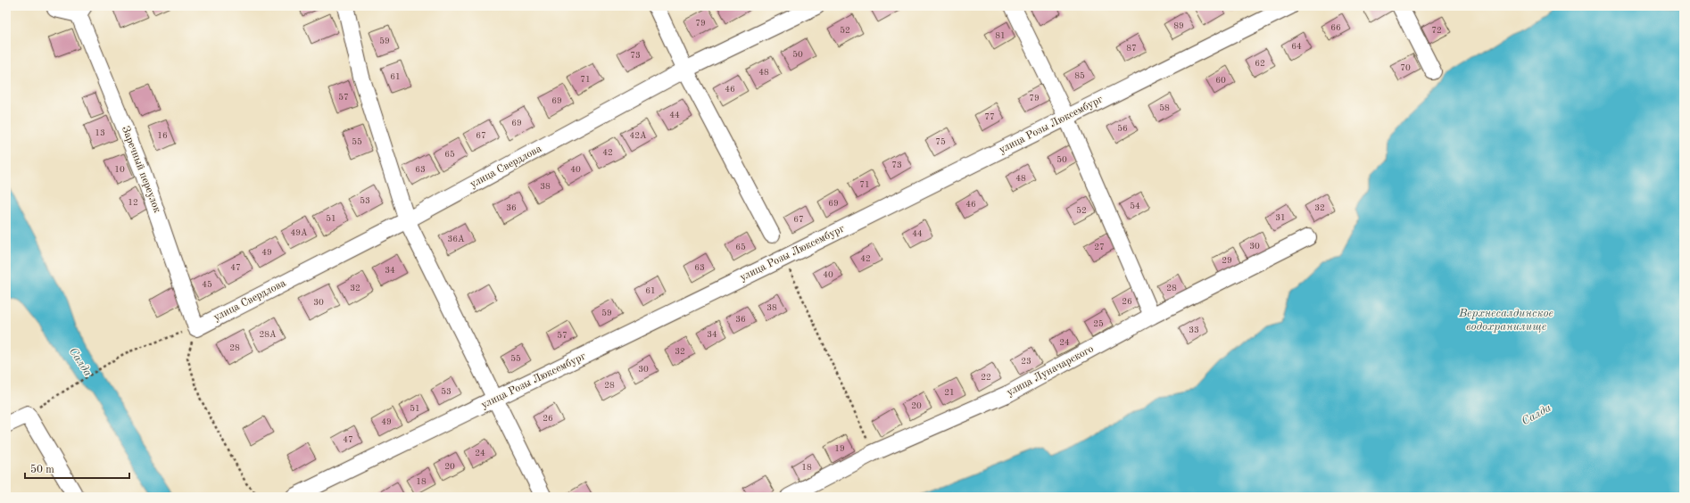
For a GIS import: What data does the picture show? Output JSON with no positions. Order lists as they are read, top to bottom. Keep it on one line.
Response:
{"streets":{"street":["улица Розы Люксембург","улица Свердлова","Заречный переулок","улица Луначарского"]},"crossings":[["улица Свердлова","Заречный переулок"]],"water":["Верхнесалдинское водохранилище","Салда"],"house_numbers":["79","89","66","52","72","81","59","64","87","50","73","62","70","48","85","61","71","60","46","57","79","69","58","44","77","69","56","13","16","67","42А","55","75","42","65","50","73","10","63","40","48","71","38","53","12","69","46","54","36","32","52","31","51","67","49А","44","36А","30","65","27","49","42","29","47","63","34","40","45","32","28","61","26","30","38","59","36","25","33","28А","34","57","24","28","32","55","23","30","22","28","53","21","20","51","26","49","47","19","24","20","18","18"],"scale_bar":"50 m"}
